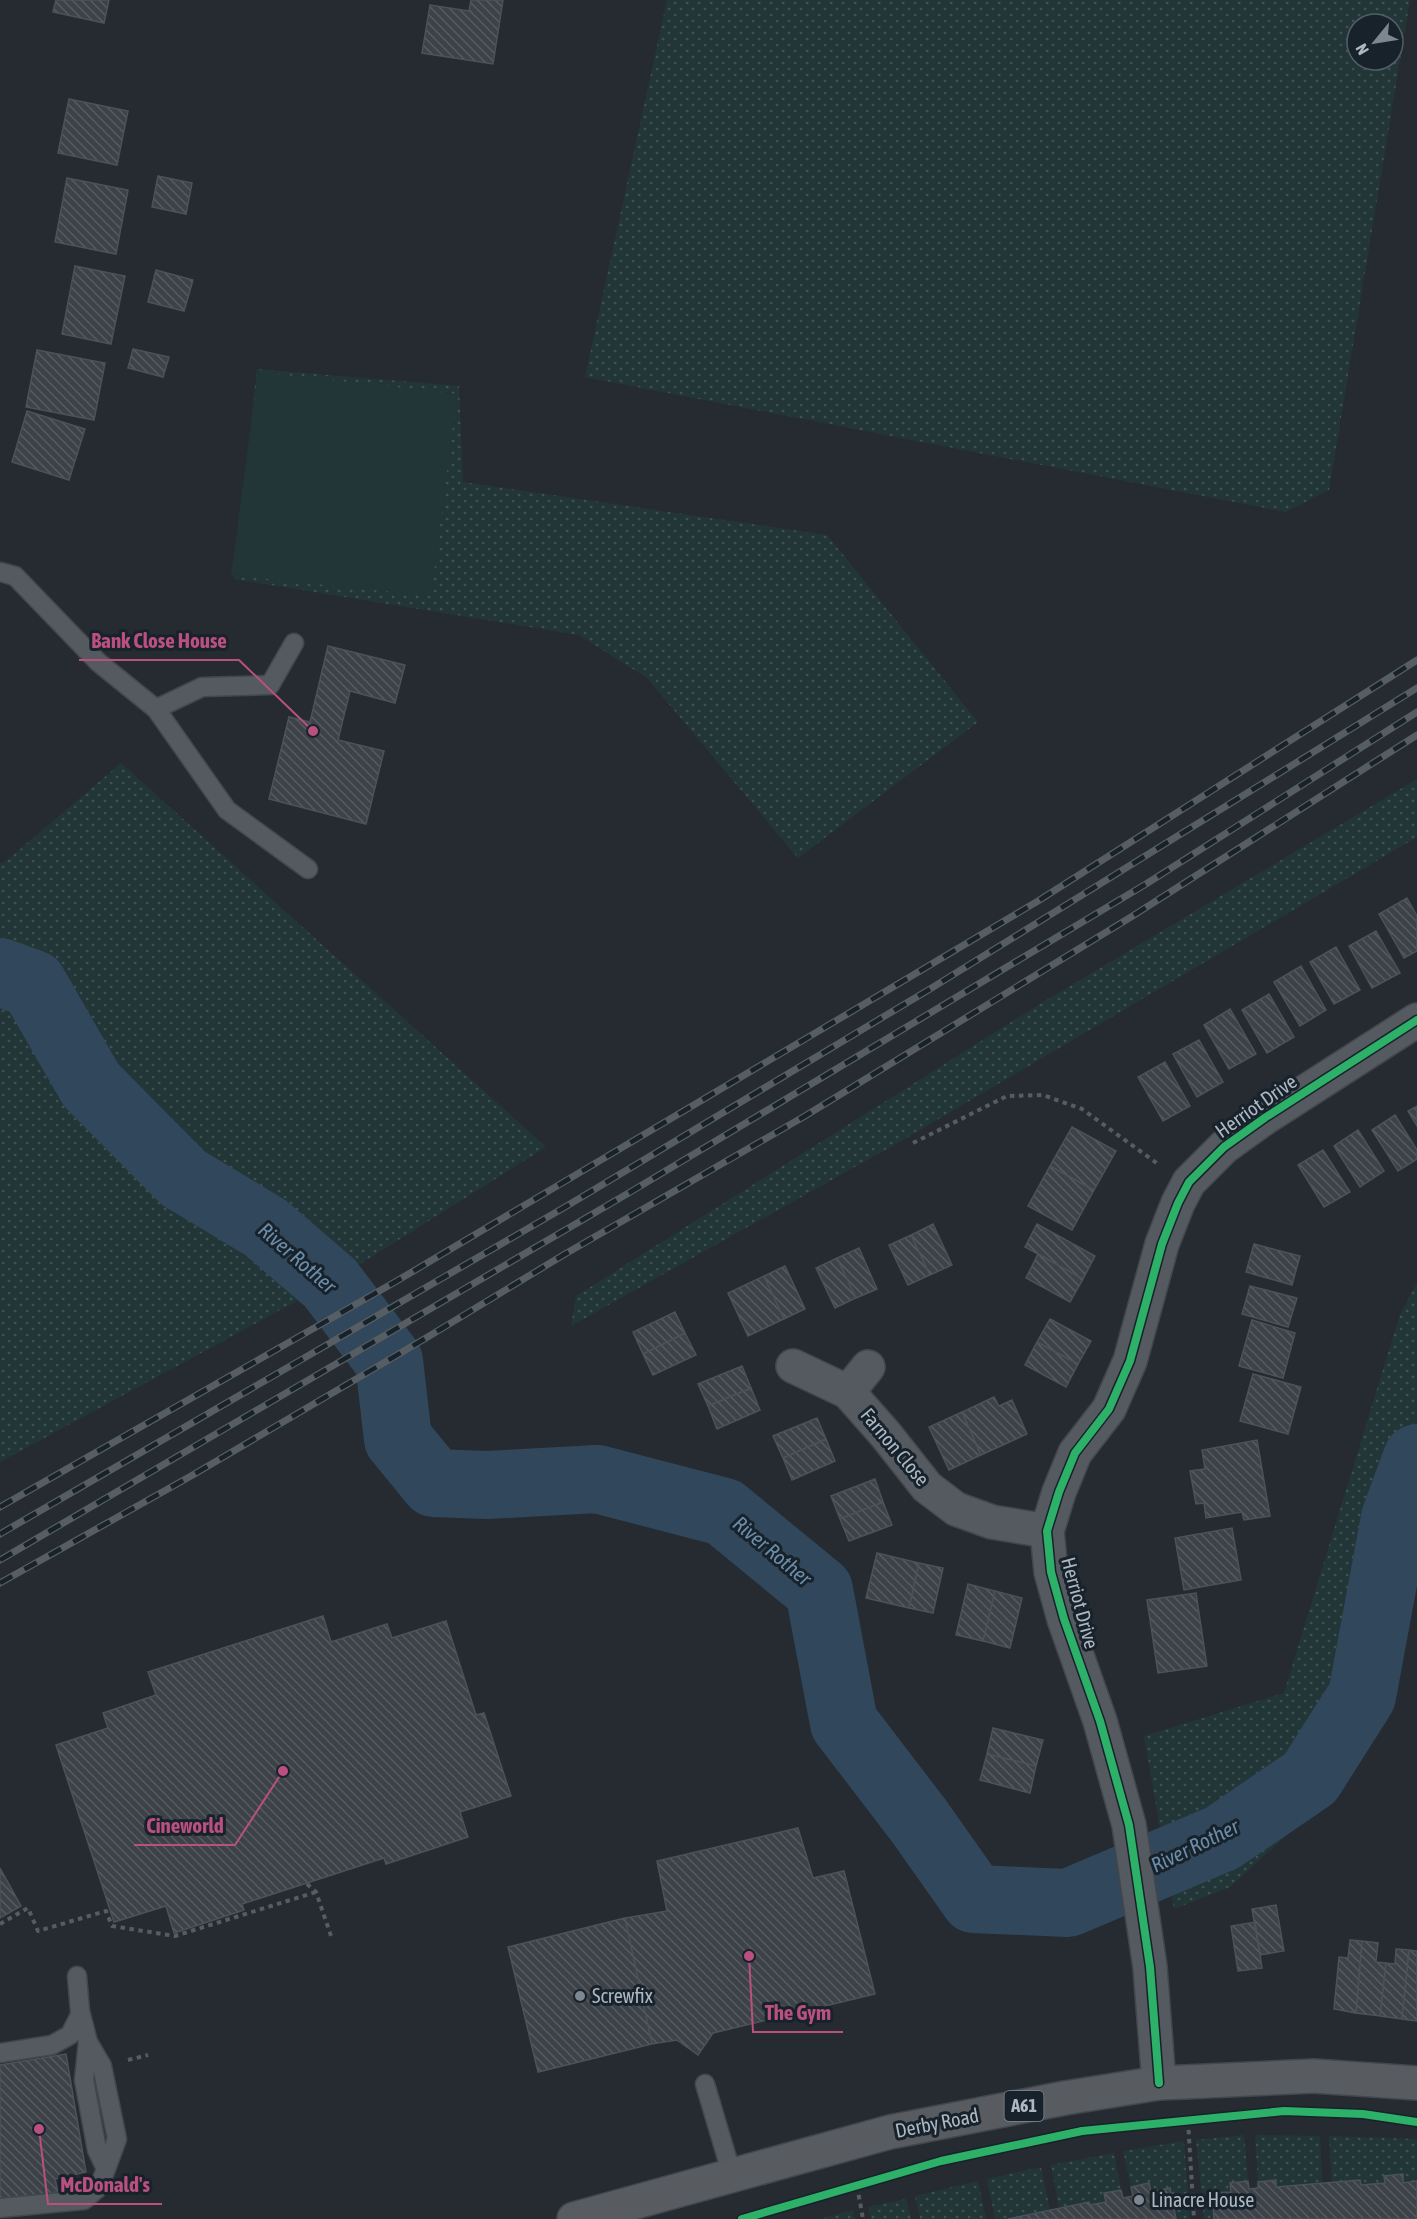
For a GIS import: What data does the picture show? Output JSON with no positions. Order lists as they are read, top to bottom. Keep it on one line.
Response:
{"streets":{"highway":["A61","Derby Road"],"street":["Herriot Drive","Farnon Close"]},"crossings":[["Herriot Drive","Farnon Close"],["Herriot Drive","Derby Road"]],"water":["River Rother"],"places":["Bank Close House","Cineworld","The Gym","Screwfix","McDonald's","Linacre House"],"north":"bottom left"}
